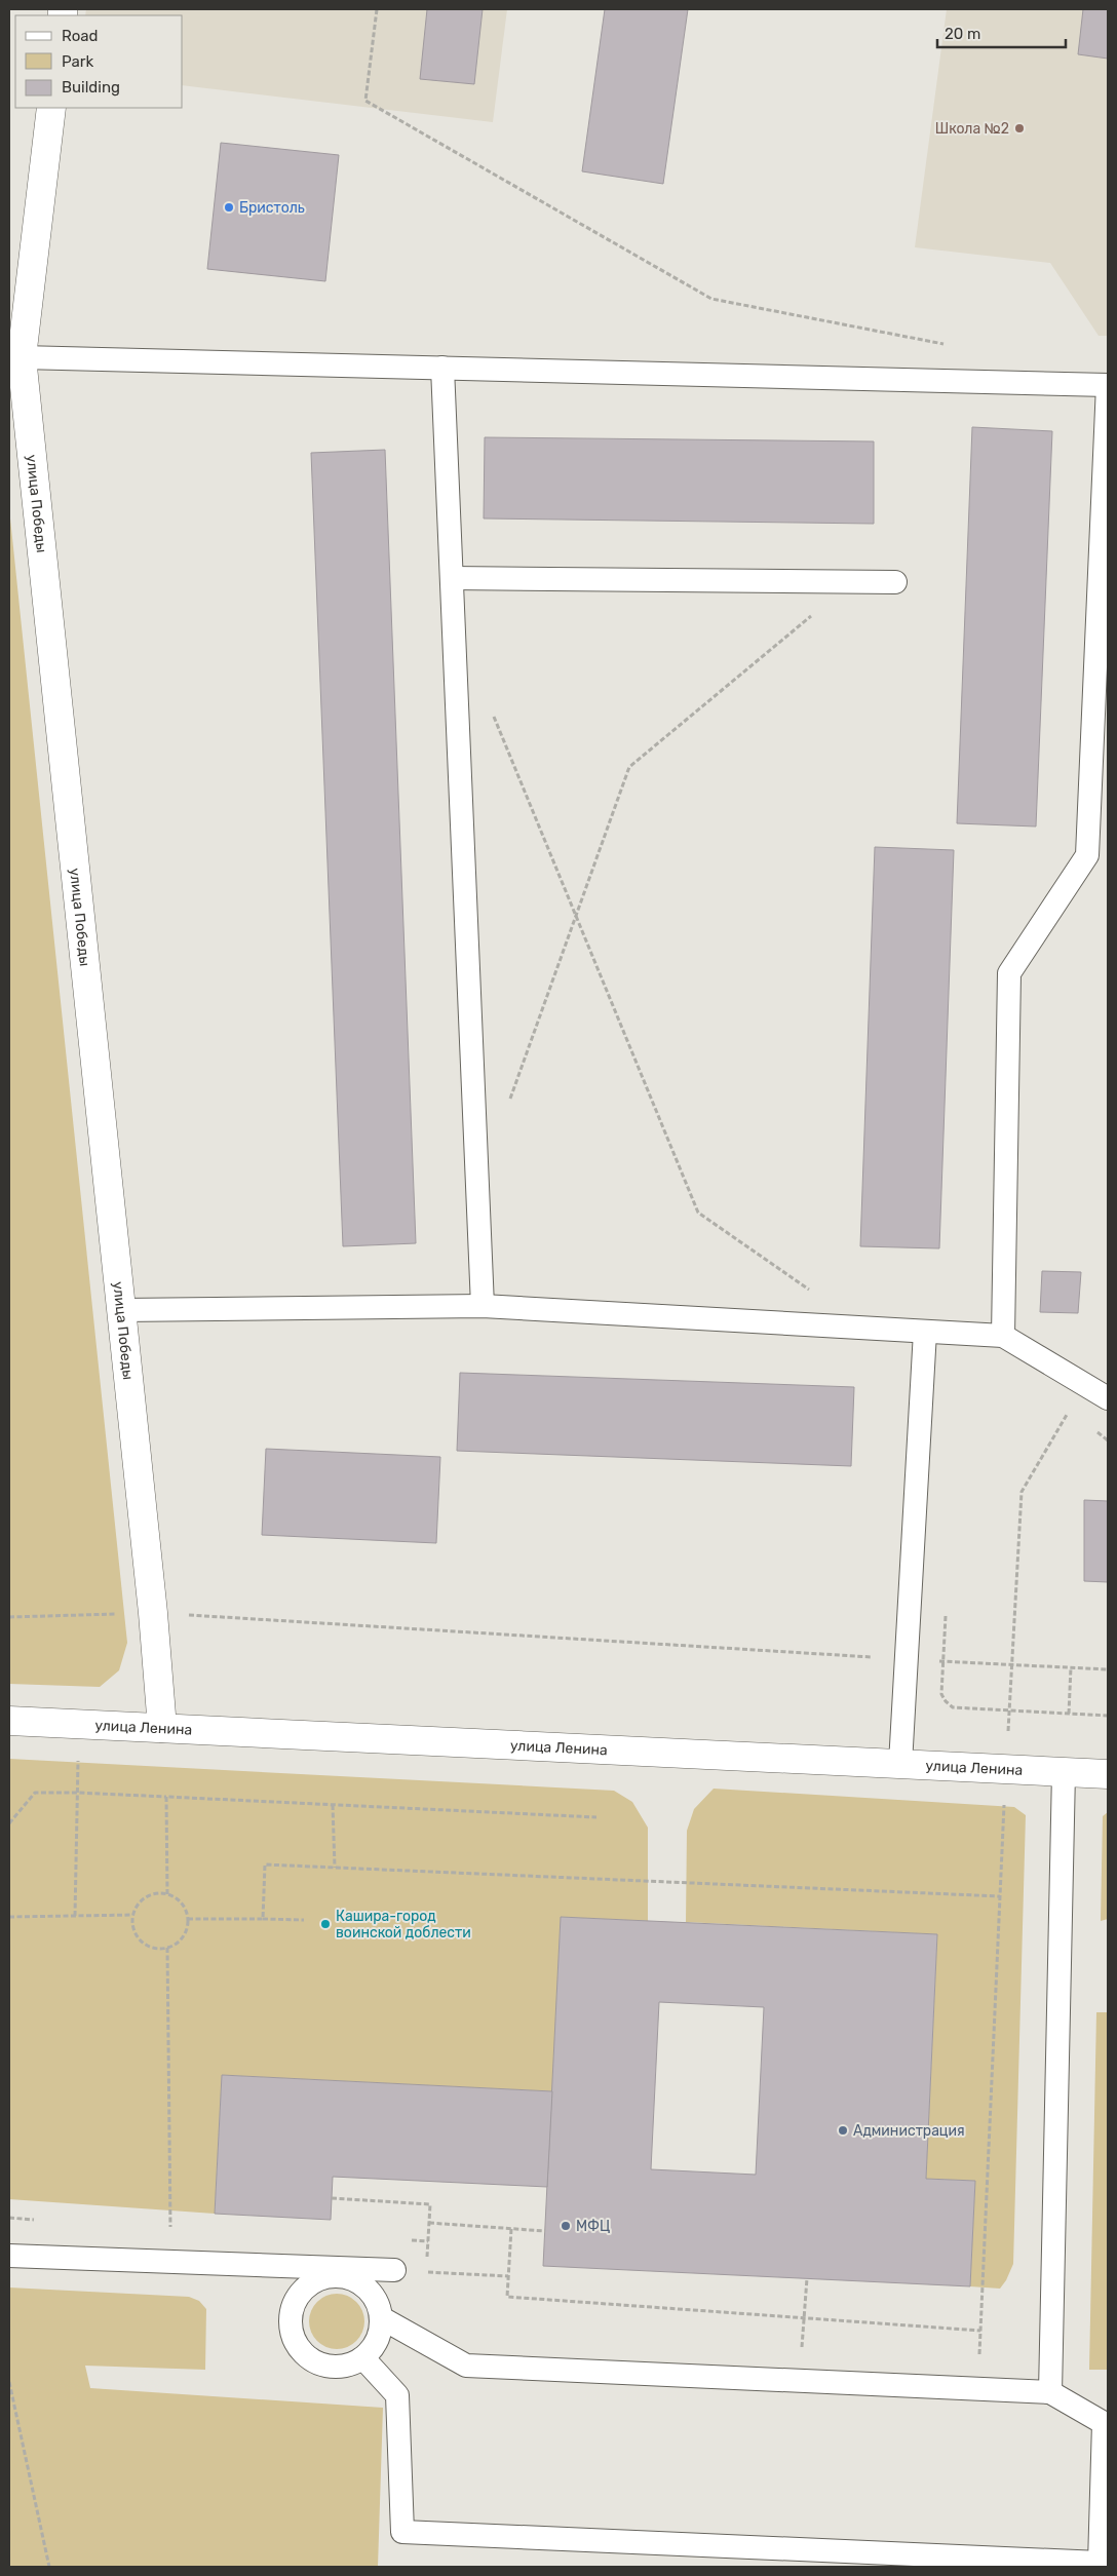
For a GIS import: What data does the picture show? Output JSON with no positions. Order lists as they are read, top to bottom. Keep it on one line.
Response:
{"streets":{"street":["улица Победы","улица Ленина"]},"crossings":[["улица Победы","улица Ленина"]],"places":["Школа №2","Бристоль","Кашира-город воинской доблести","Администрация","МФЦ"],"legend":["Road","Park","Building"],"scale_bar":"20 m"}
